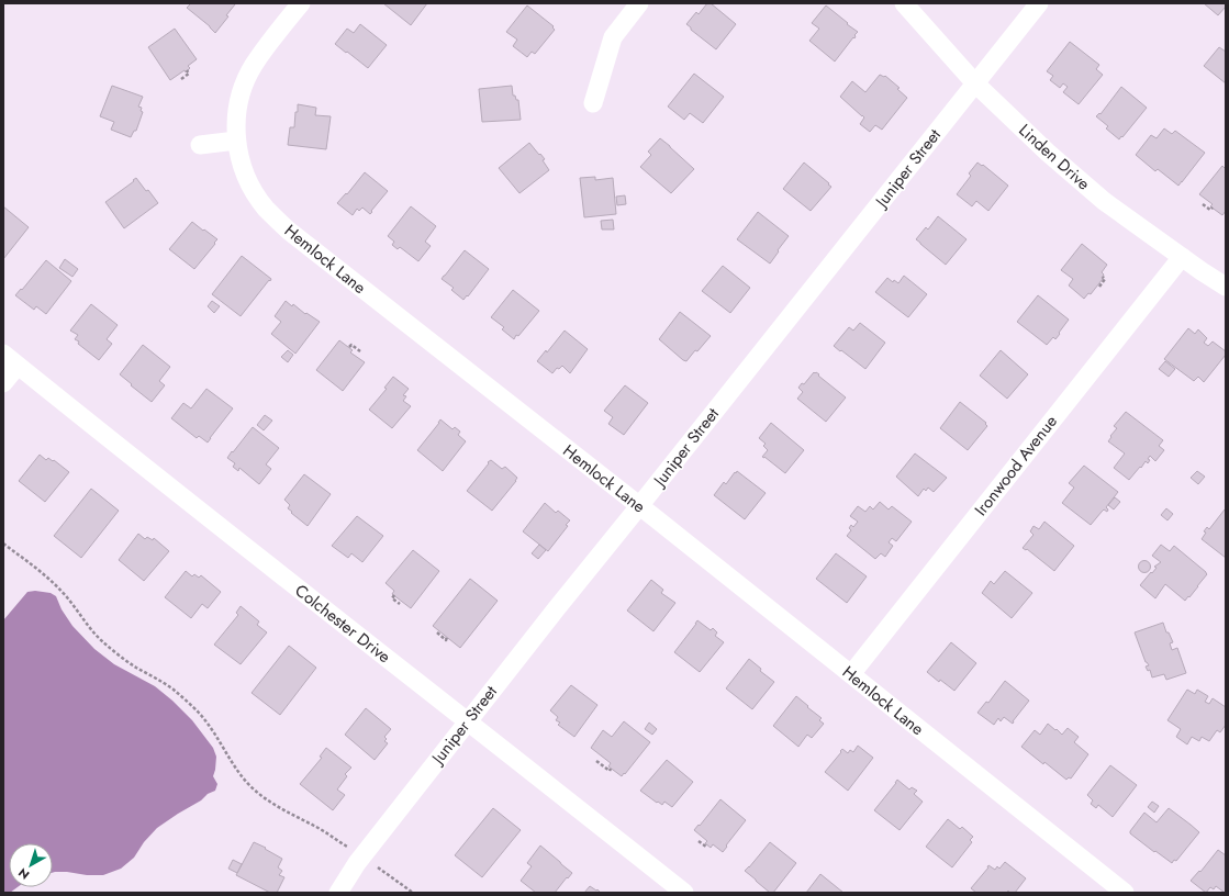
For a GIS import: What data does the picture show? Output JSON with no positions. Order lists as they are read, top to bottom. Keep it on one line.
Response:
{"streets":{"street":["Linden Drive","Juniper Street","Hemlock Lane","Ironwood Avenue","Colchester Drive"]},"crossings":[["Linden Drive","Juniper Street"],["Linden Drive","Ironwood Avenue"],["Juniper Street","Hemlock Lane"],["Juniper Street","Colchester Drive"],["Hemlock Lane","Ironwood Avenue"]],"north":"bottom left"}
